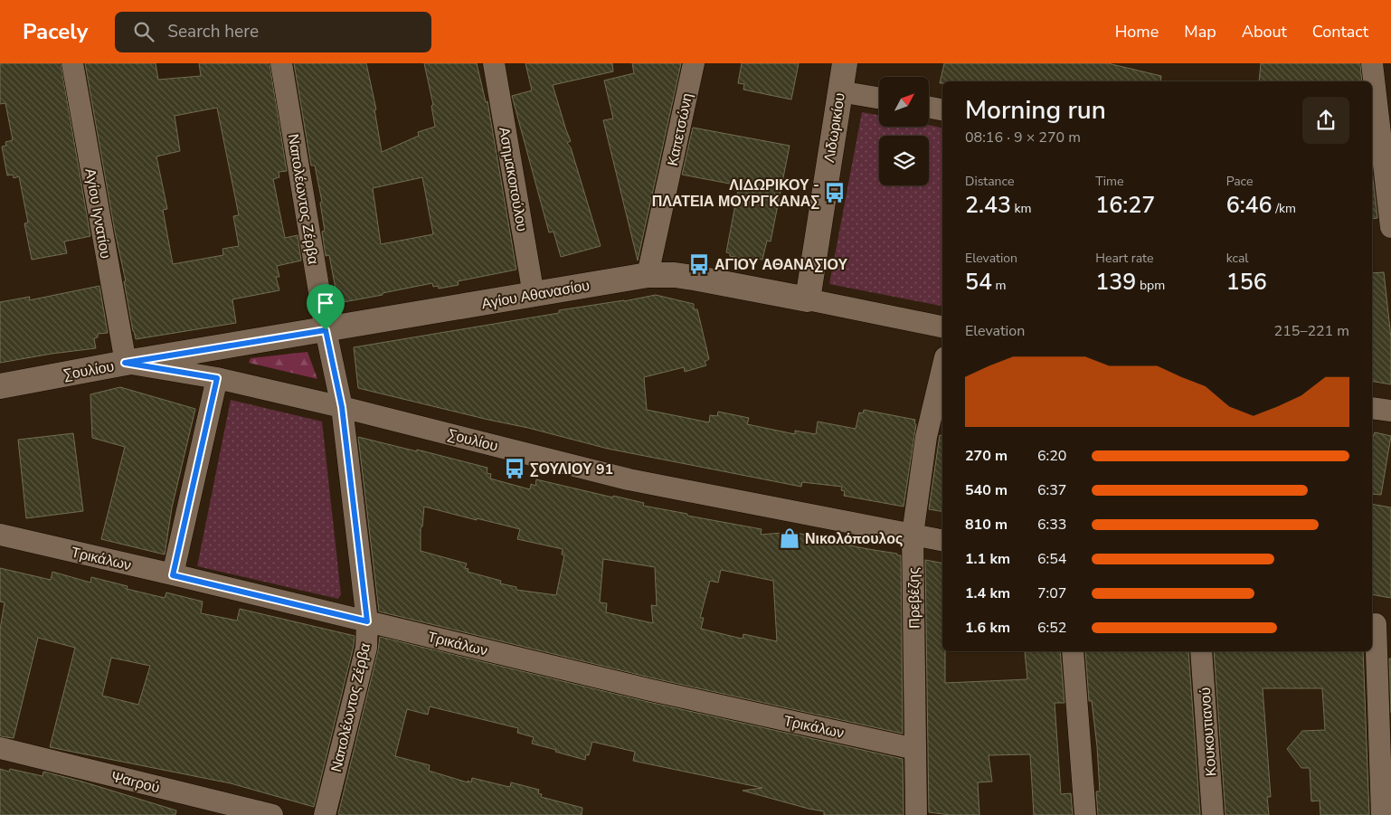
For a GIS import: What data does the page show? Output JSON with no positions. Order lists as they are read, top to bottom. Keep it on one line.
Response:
{"streets":{"street":["Λιδωρικίου","Καπετσώνη","Ασημακοπούλου","Ναπολέωντος Ζέρβα","Αγίου Ιγνατίου","Αγίου Αθανασίου","Σουλίου","Τρικάλων","Πρεβέζης","Κουκουτιανού","Ψαrρού"]},"crossings":[["Λιδωρικίου","Αγίου Αθανασίου"],["Καπετσώνη","Αγίου Αθανασίου"],["Ασημακοπούλου","Αγίου Αθανασίου"],["Ναπολέωντος Ζέρβα","Αγίου Αθανασίου"],["Ναπολέωντος Ζέρβα","Σουλίου"],["Ναπολέωντος Ζέρβα","Τρικάλων"],["Αγίου Ιγνατίου","Αγίου Αθανασίου"],["Αγίου Ιγνατίου","Σουλίου"],["Αγίου Αθανασίου","Σουλίου"],["Σουλίου","Πρεβέζης"],["Τρικάλων","Πρεβέζης"]],"places":{"bus stop":["ΛΙΔΩΡΙΚΟΥ - ΠΛΑΤΕΙΑ ΜΟΥΡΓΚΑΝΑΣ","ΑΓΙΟΥ ΑΘΑΝΑΣΙΟΥ","ΣΟΥΛΙΟΥ 91"],"shop":["Νικολόπουλος"]},"north":"top right","page":{"header":"Pacely","search":"Search here","nav":["Home","Map","About","Contact"],"heading":["Morning run","08:16 · 9 × 270 m"],"stats":[["Distance","2.43 km"],["Time","16:27"],["Pace","6:46 /km"],["Elevation","54 m"],["Heart rate","139 bpm"],["kcal","156"]],"chart":["Elevation","215–221 m"],"list":[{"name":"270 m","note":"6:20"},{"name":"540 m","note":"6:37"},{"name":"810 m","note":"6:33"},{"name":"1.1 km","note":"6:54"},{"name":"1.4 km","note":"7:07"},{"name":"1.6 km","note":"6:52"}]}}
